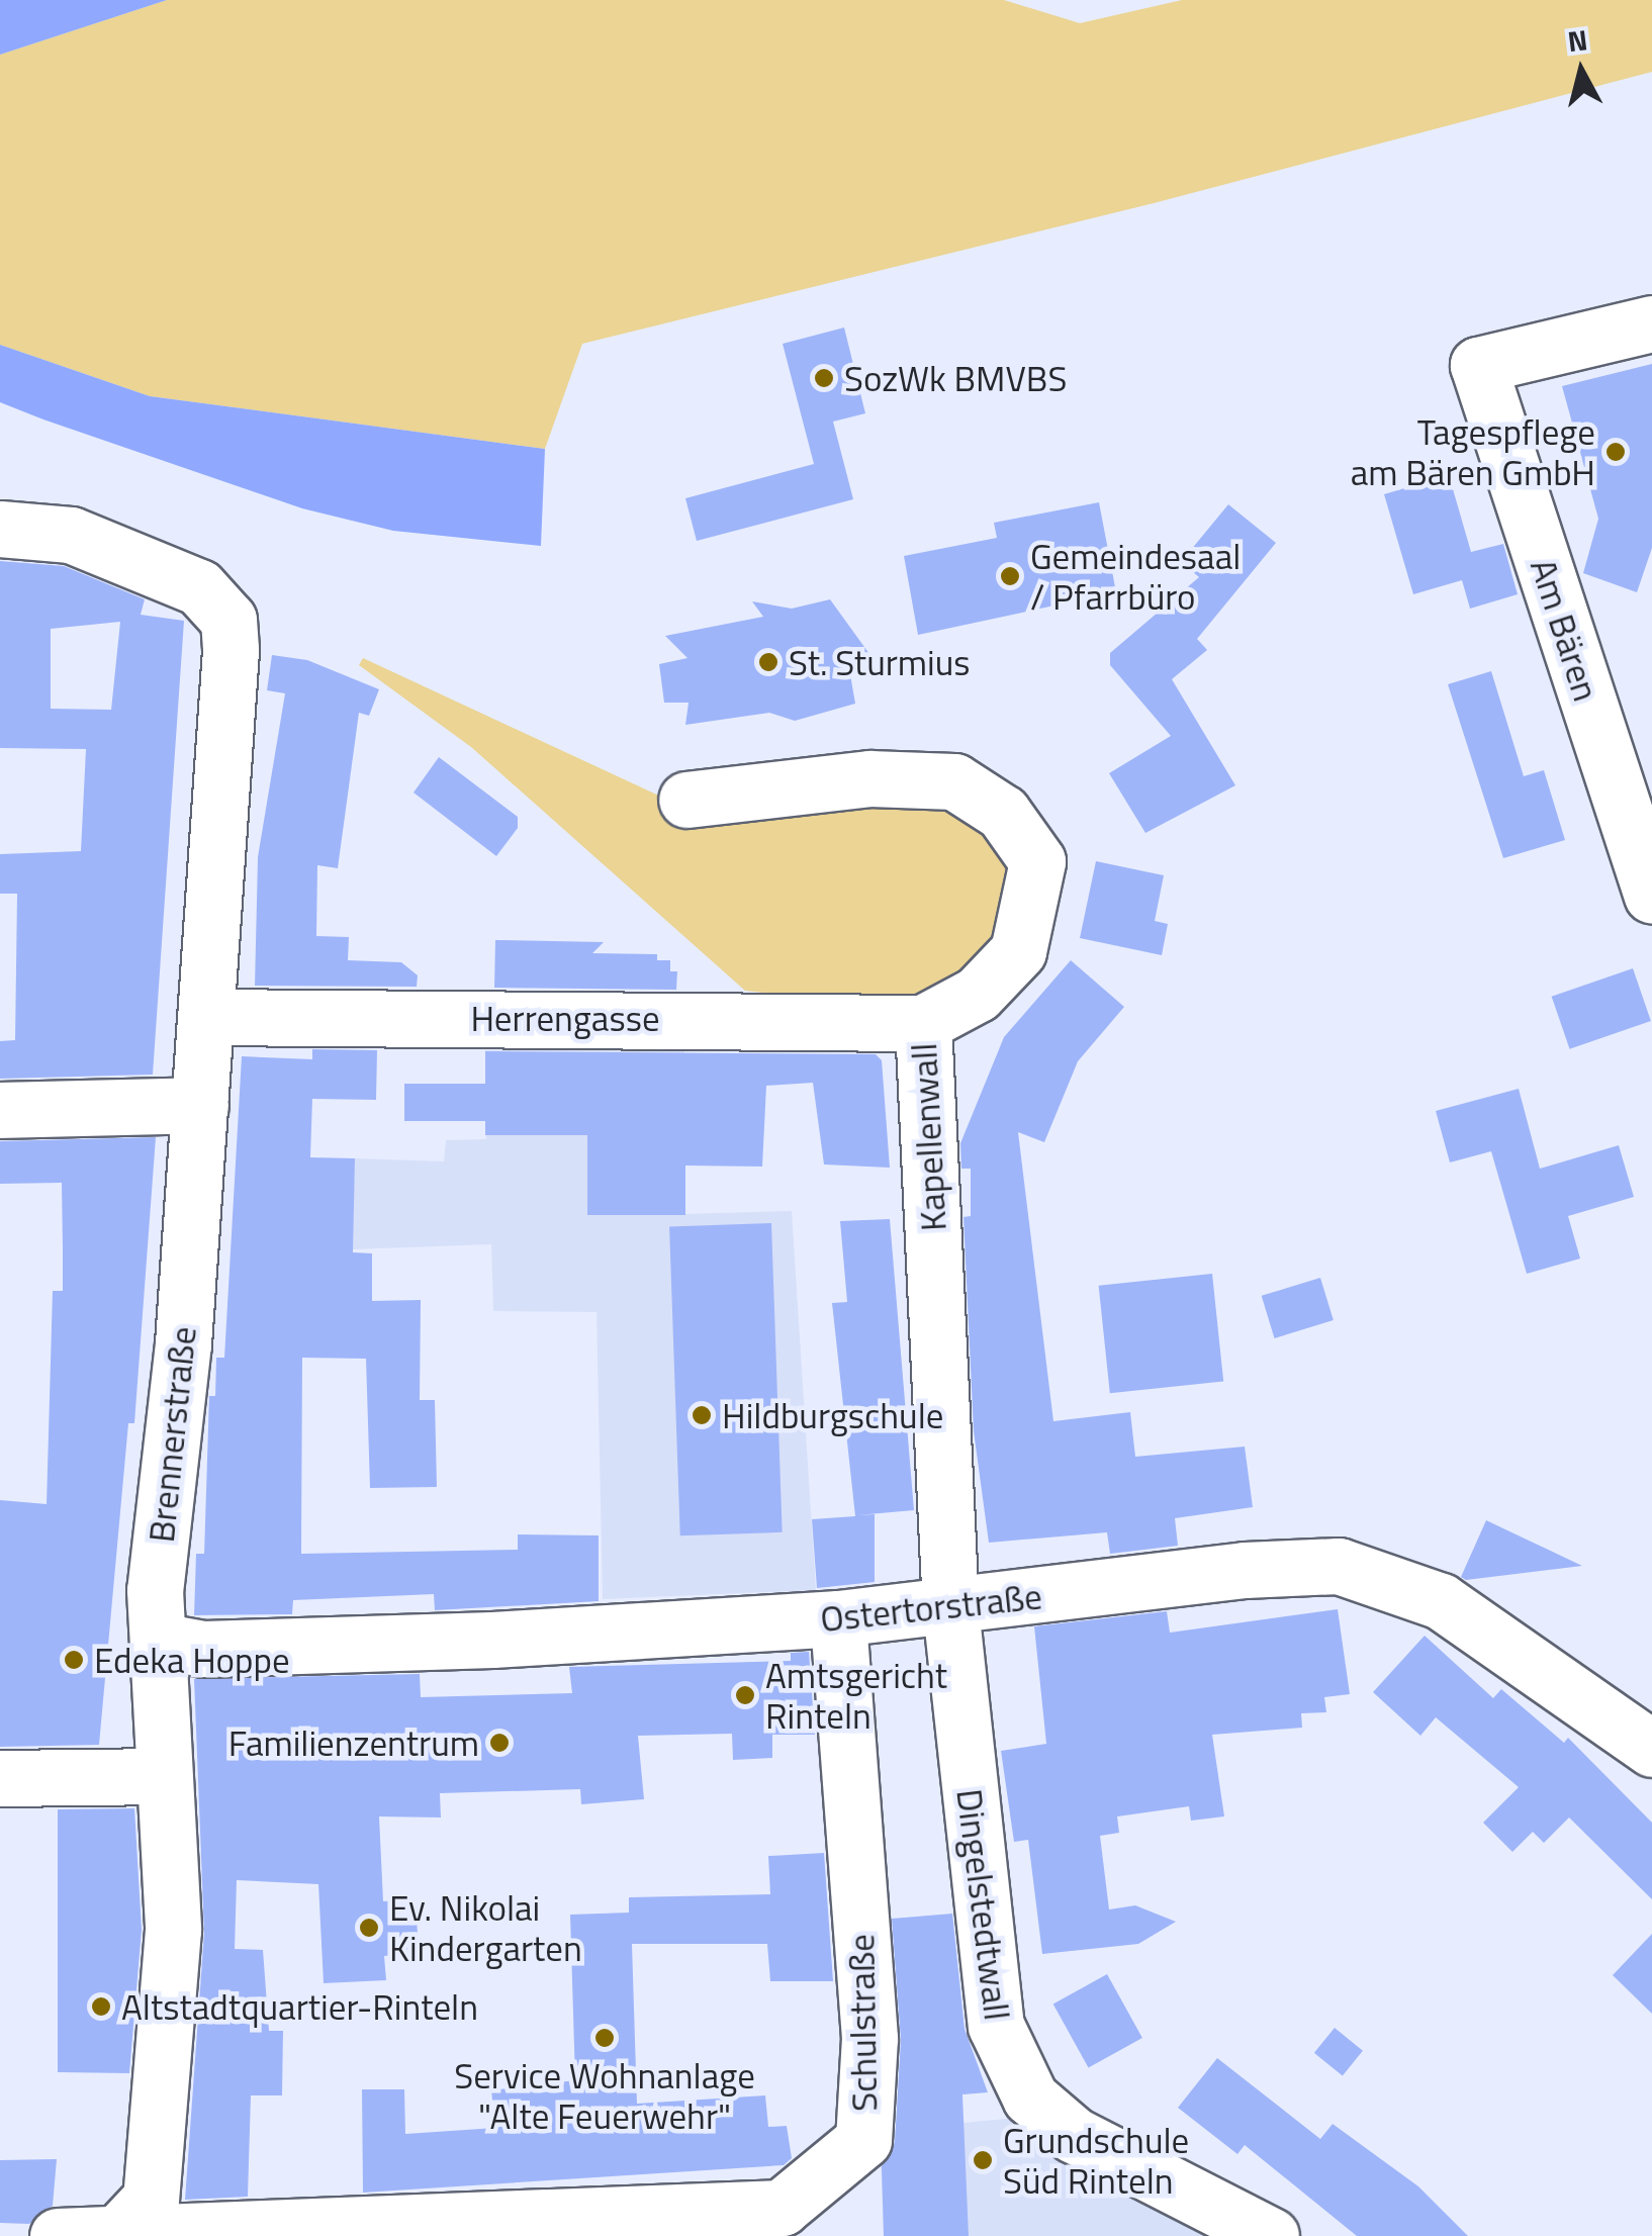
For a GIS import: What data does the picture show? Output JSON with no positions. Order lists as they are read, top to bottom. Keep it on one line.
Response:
{"streets":{"street":["Am Bären","Herrengasse","Kapellenwall","Brennerstraße","Ostertorstraße","Dingelstedtwall","Schulstraße"]},"crossings":[["Herrengasse","Kapellenwall"],["Herrengasse","Brennerstraße"],["Kapellenwall","Ostertorstraße"],["Kapellenwall","Dingelstedtwall"],["Brennerstraße","Ostertorstraße"],["Brennerstraße","Schulstraße"],["Ostertorstraße","Dingelstedtwall"],["Ostertorstraße","Schulstraße"]],"places":["SozWk BMVBS","Tagespflege am Bären GmbH","Gemeindesaal / Pfarrbüro","St. Sturmius","Hildburgschule","Edeka Hoppe","Amtsgericht Rinteln","Familienzentrum","Ev. Nikolai Kindergarten","Altstadtquartier-Rinteln","Service Wohnanlage \"Alte Feuerwehr\"","Grundschule Süd Rinteln"],"north":"top"}
